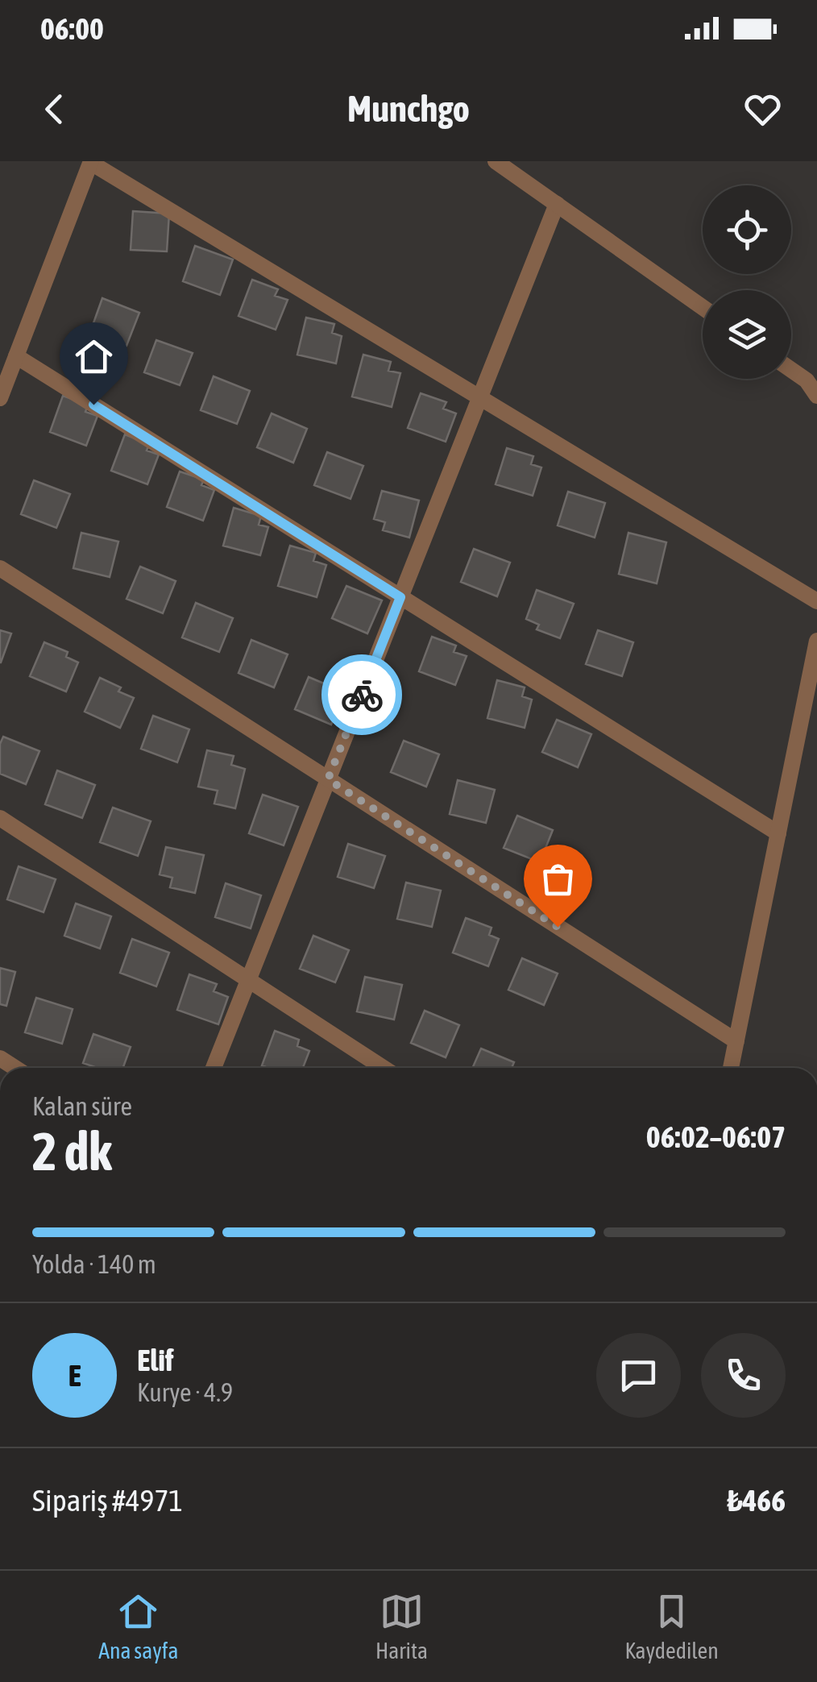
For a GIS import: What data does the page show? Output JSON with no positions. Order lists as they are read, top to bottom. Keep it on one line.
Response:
{"page":{"status":"06:00","header":"Munchgo","heading":["2 dk","Kalan süre","06:02–06:07"],"panel":["Elif","Kurye · 4.9","Sipariş #4971","₺466"],"bar":"Yolda · 140 m","round":"E","tabs":["Ana sayfa","Harita","Kaydedilen"]}}
